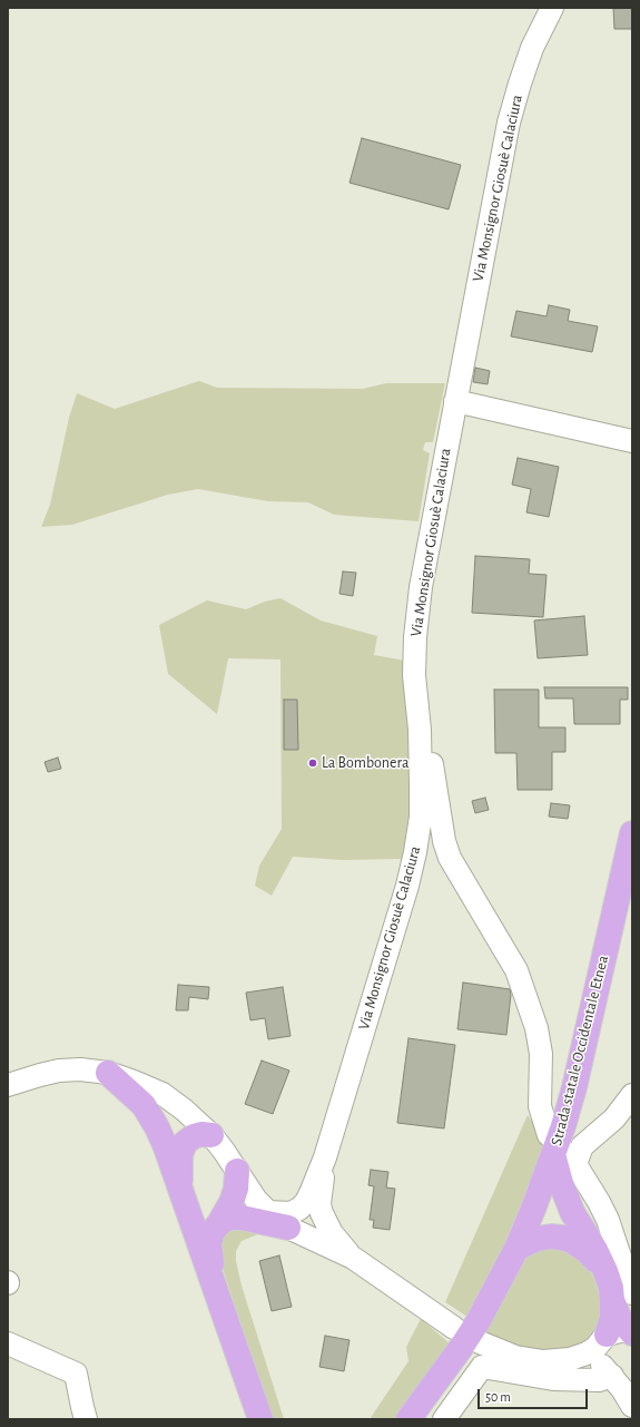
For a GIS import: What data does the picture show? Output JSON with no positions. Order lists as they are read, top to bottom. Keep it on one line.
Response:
{"streets":{"main road":["Strada statale Occidentale Etnea"],"street":["Via Monsignor Giosuè Calaciura"]},"places":["La Bombonera"],"scale_bar":"50 m"}
